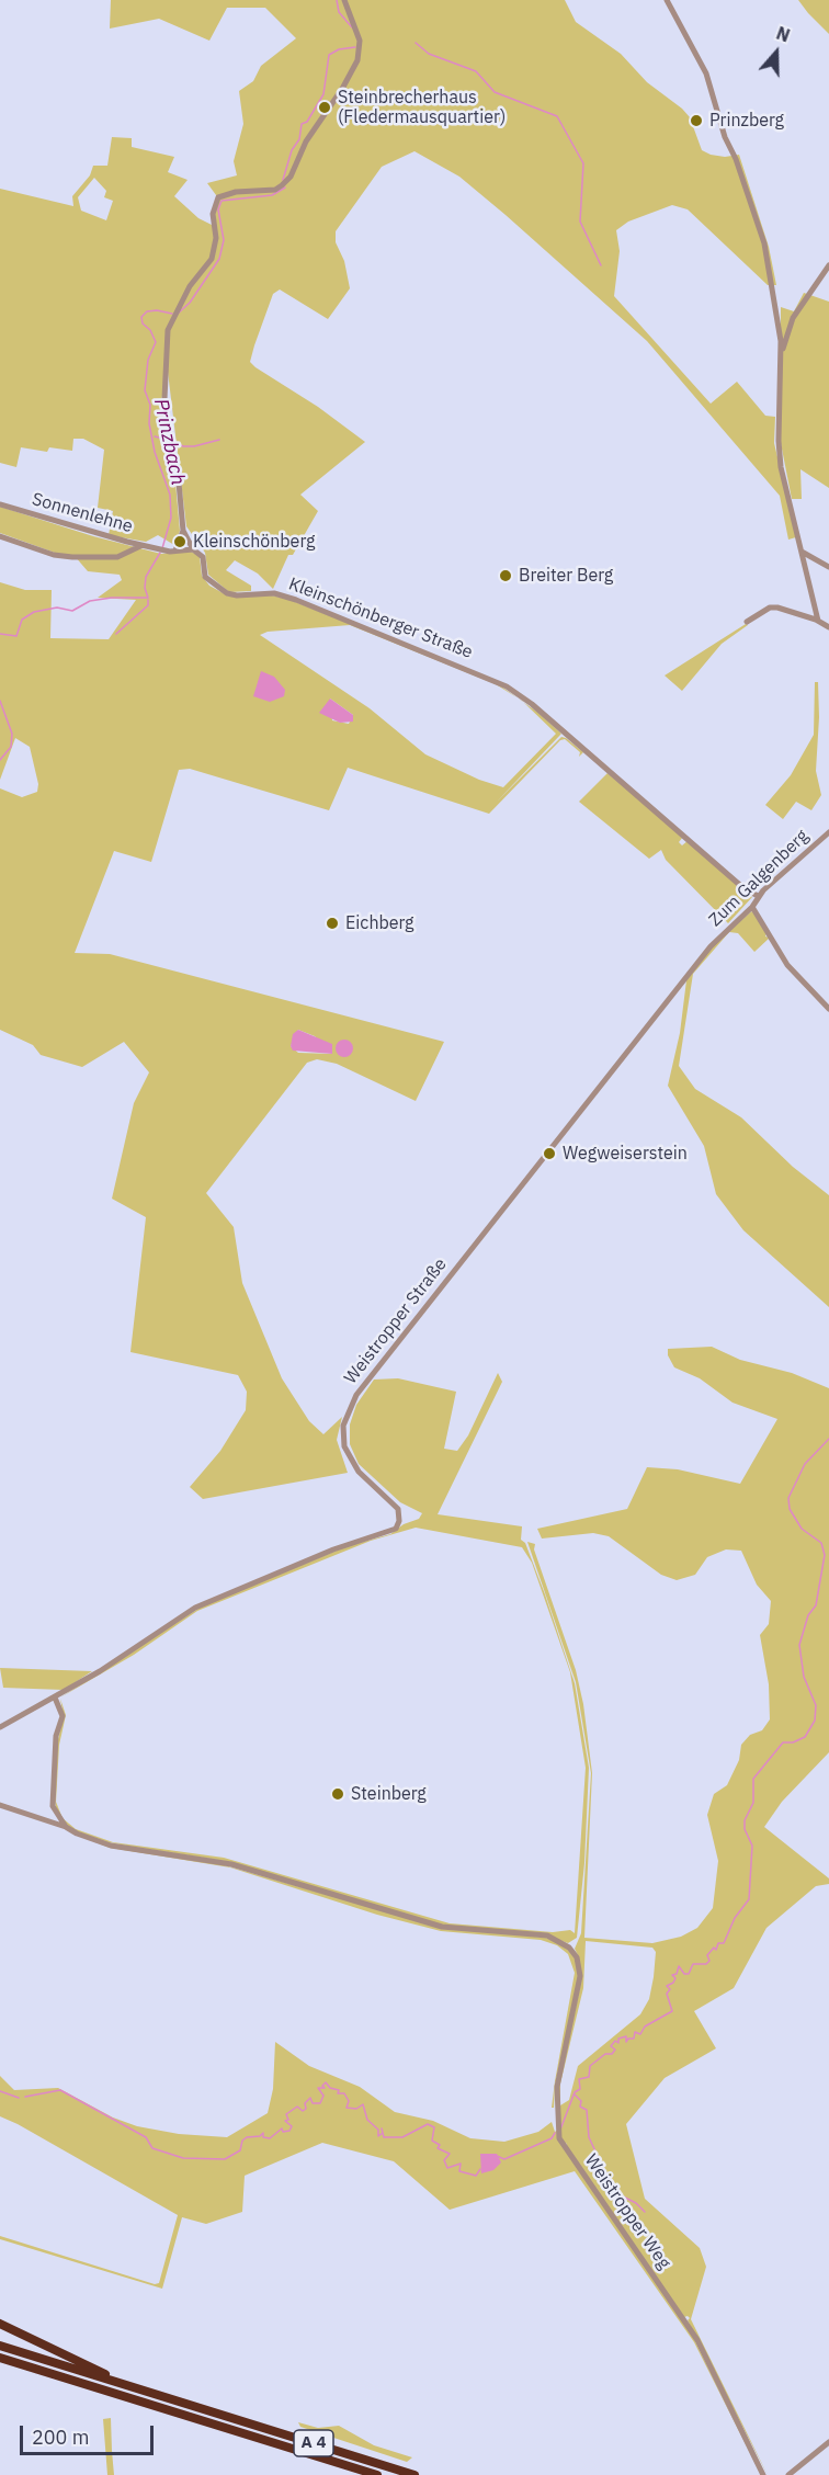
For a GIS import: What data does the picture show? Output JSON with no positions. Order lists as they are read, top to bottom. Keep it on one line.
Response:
{"streets":{"highway":["A 4"],"street":["Sonnenlehne","Kleinschönberger Straße","Zum Galgenberg","Weistropper Straße","Weistropper Weg"]},"crossings":[["Sonnenlehne","Kleinschönberger Straße"],["Kleinschönberger Straße","Zum Galgenberg"],["Zum Galgenberg","Weistropper Straße"]],"water":["Prinzbach"],"places":["Steinbrecherhaus (Fledermausquartier)","Prinzberg","Kleinschönberg","Breiter Berg","Eichberg","Wegweiserstein","Steinberg"],"scale_bar":"200 m","north":"top"}
